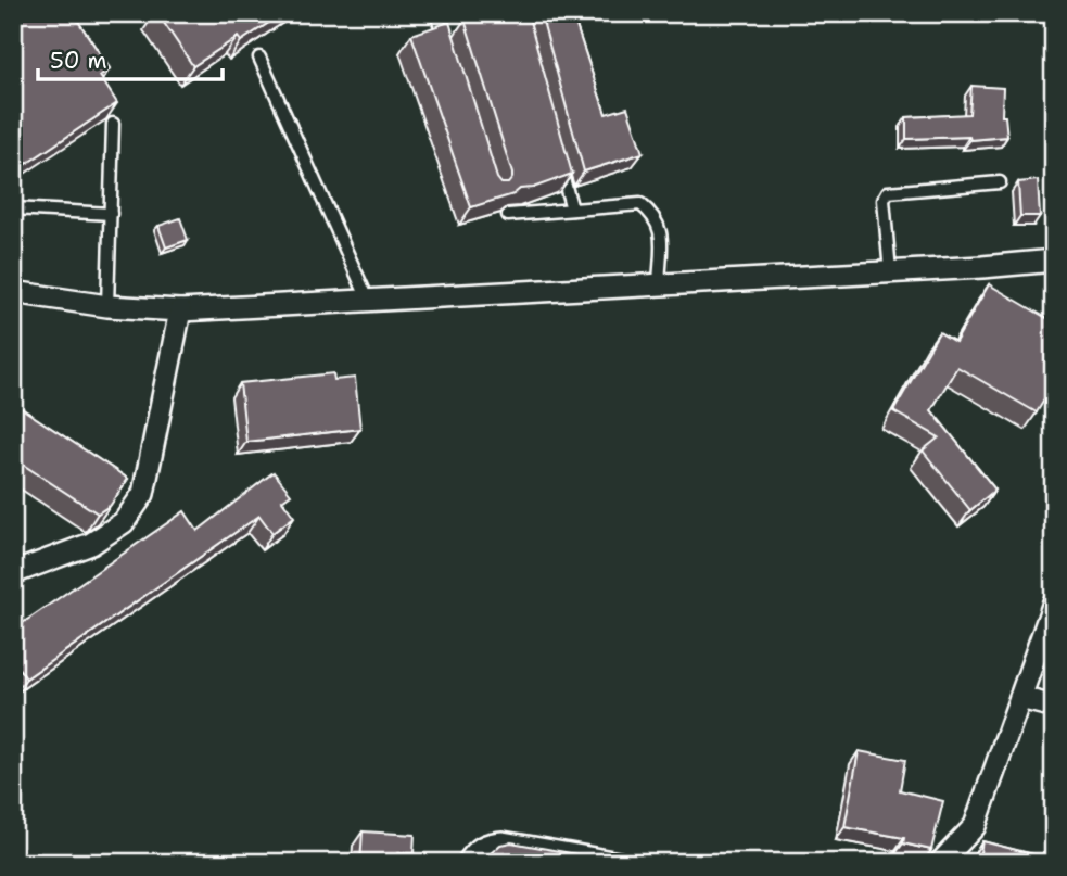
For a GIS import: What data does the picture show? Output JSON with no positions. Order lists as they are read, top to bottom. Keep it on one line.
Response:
{"scale_bar":"50 m"}
